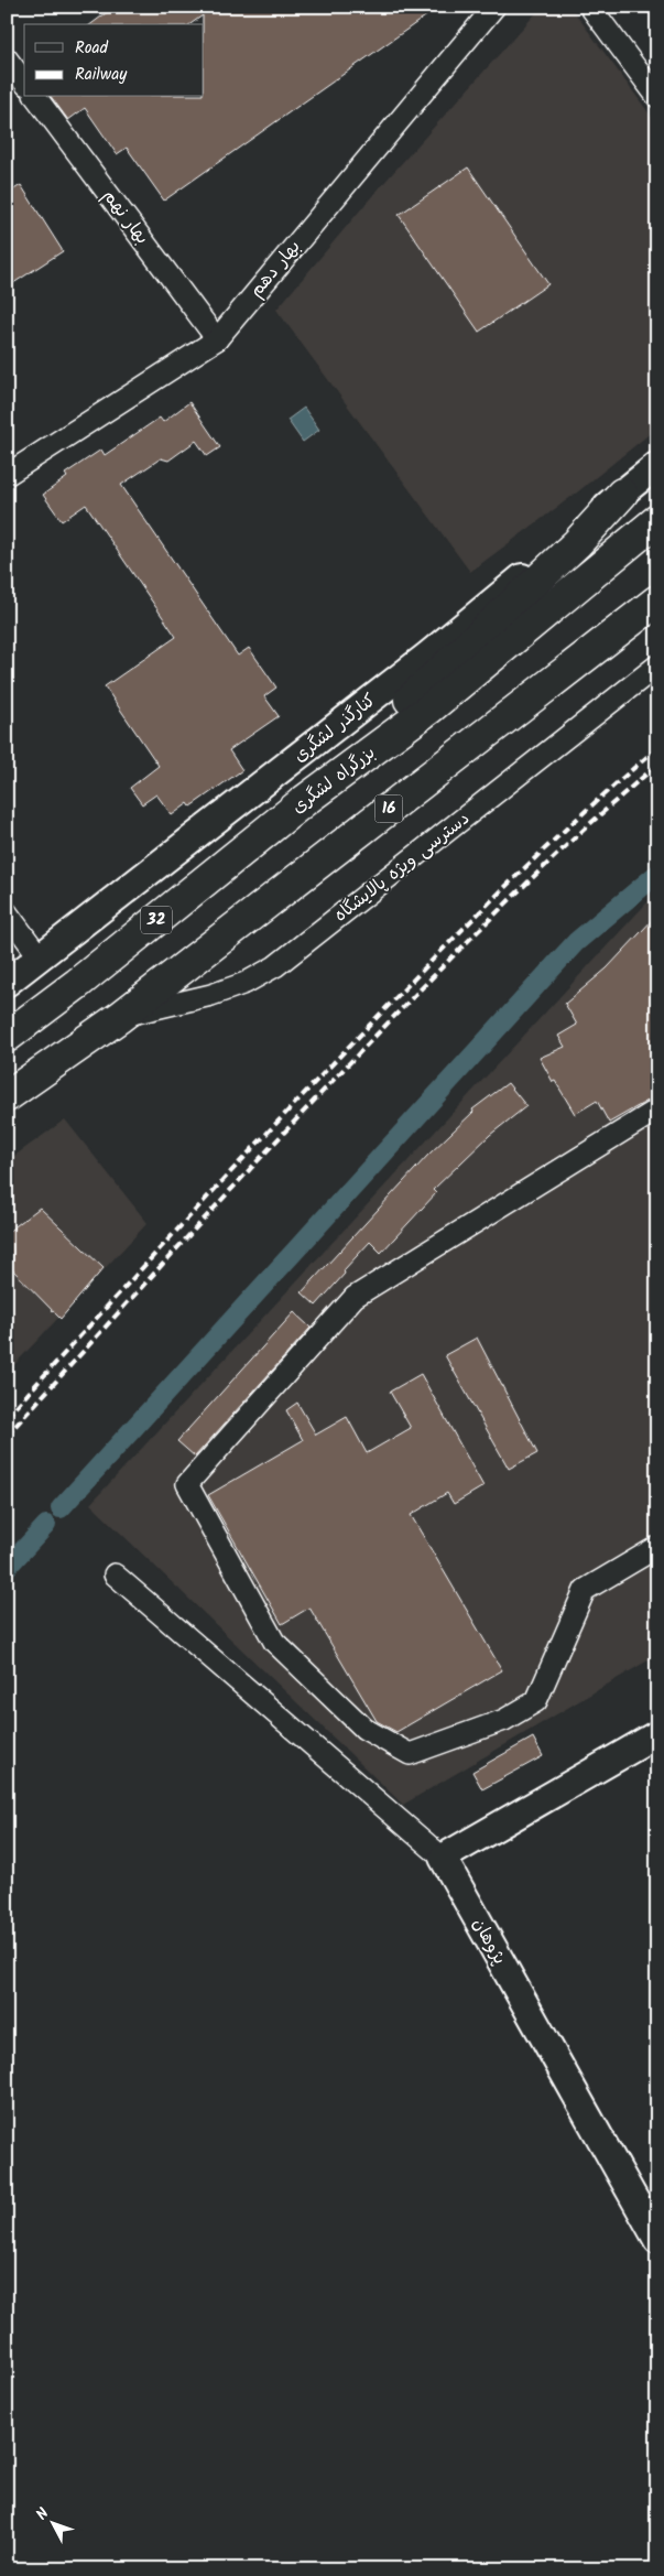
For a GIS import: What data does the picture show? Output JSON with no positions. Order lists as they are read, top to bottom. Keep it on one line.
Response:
{"streets":{"highway":["بزرگراه لشگری","16","32"],"main road":["کنارگذر لشگری","پژوهان"],"street":["بهار نهم","بهار دهم","دسترسی ویژه پالایشگاه"]},"crossings":[["بهار نهم","بهار دهم"],["16","دسترسی ویژه پالایشگاه"]],"legend":["Road","Railway"],"north":"top left"}
